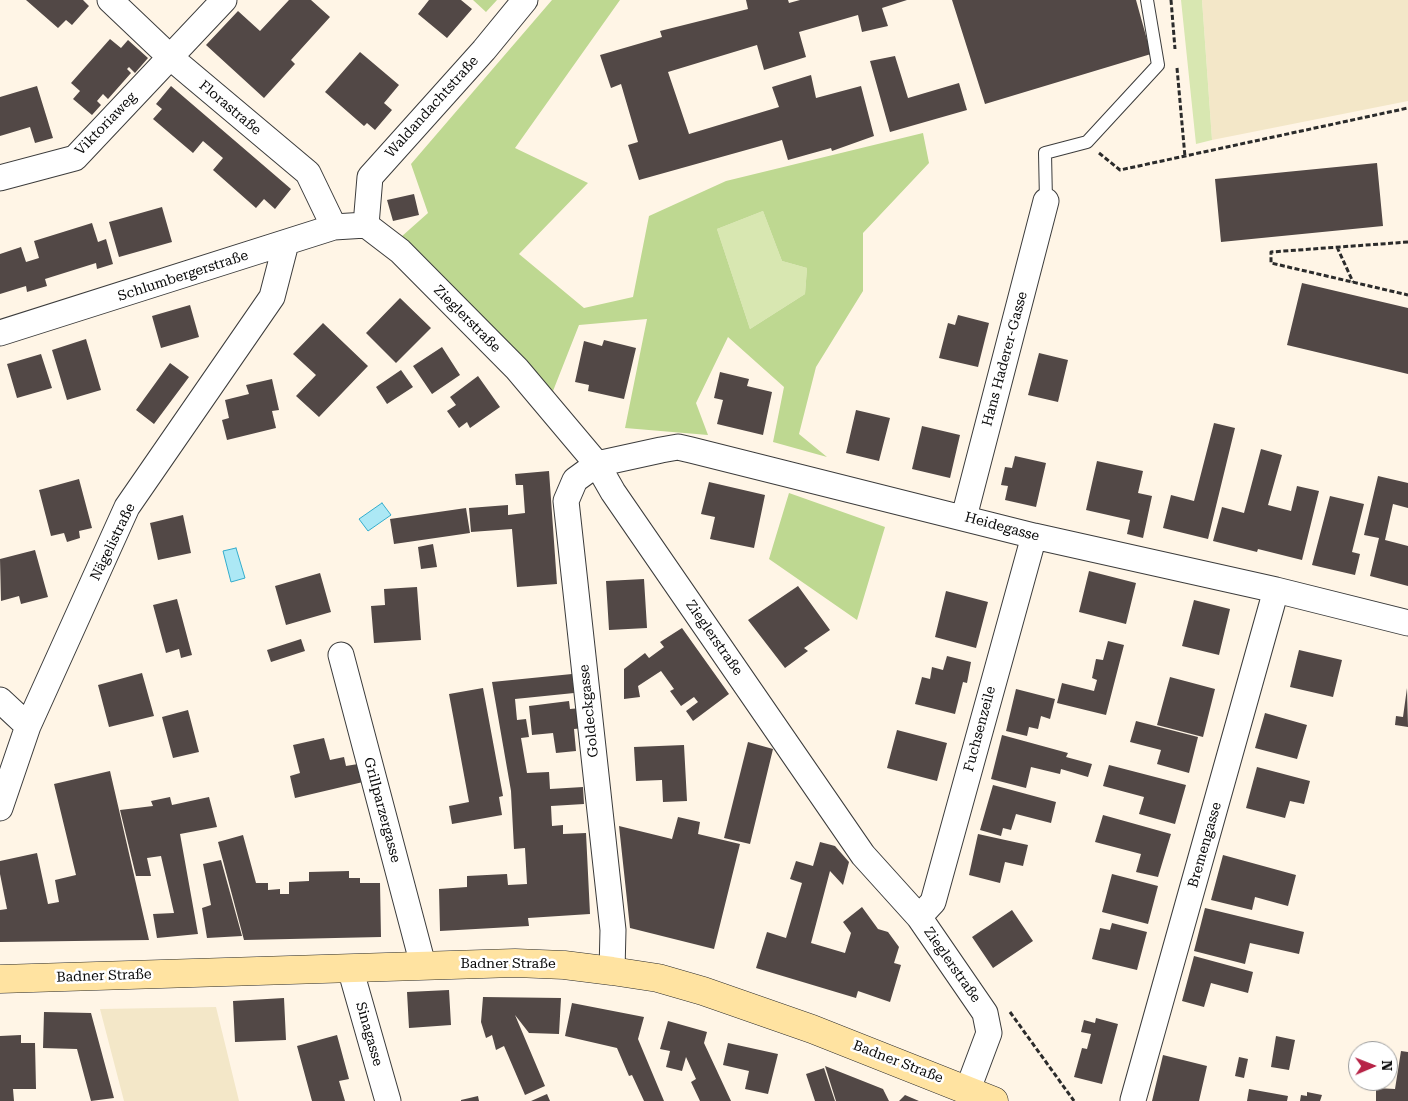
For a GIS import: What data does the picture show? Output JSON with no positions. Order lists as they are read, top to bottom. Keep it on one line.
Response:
{"streets":{"street":["Waldandachtstraße","Florastraße","Viktoriaweg","Schlumbergerstraße","Zieglerstraße","Hans Haderer-Gasse","Heidegasse","Nägelistraße","Goldeckgasse","Fuchsenzeile","Grillparzergasse","Bremengasse","Badner Straße","Sinagasse"]},"crossings":[["Waldandachtstraße","Schlumbergerstraße"],["Waldandachtstraße","Zieglerstraße"],["Florastraße","Viktoriaweg"],["Florastraße","Schlumbergerstraße"],["Schlumbergerstraße","Zieglerstraße"],["Schlumbergerstraße","Nägelistraße"],["Zieglerstraße","Heidegasse"],["Zieglerstraße","Goldeckgasse"],["Zieglerstraße","Fuchsenzeile"],["Zieglerstraße","Badner Straße"],["Hans Haderer-Gasse","Heidegasse"],["Heidegasse","Goldeckgasse"],["Heidegasse","Fuchsenzeile"],["Heidegasse","Bremengasse"],["Goldeckgasse","Badner Straße"],["Grillparzergasse","Badner Straße"],["Badner Straße","Sinagasse"]],"north":"right"}
